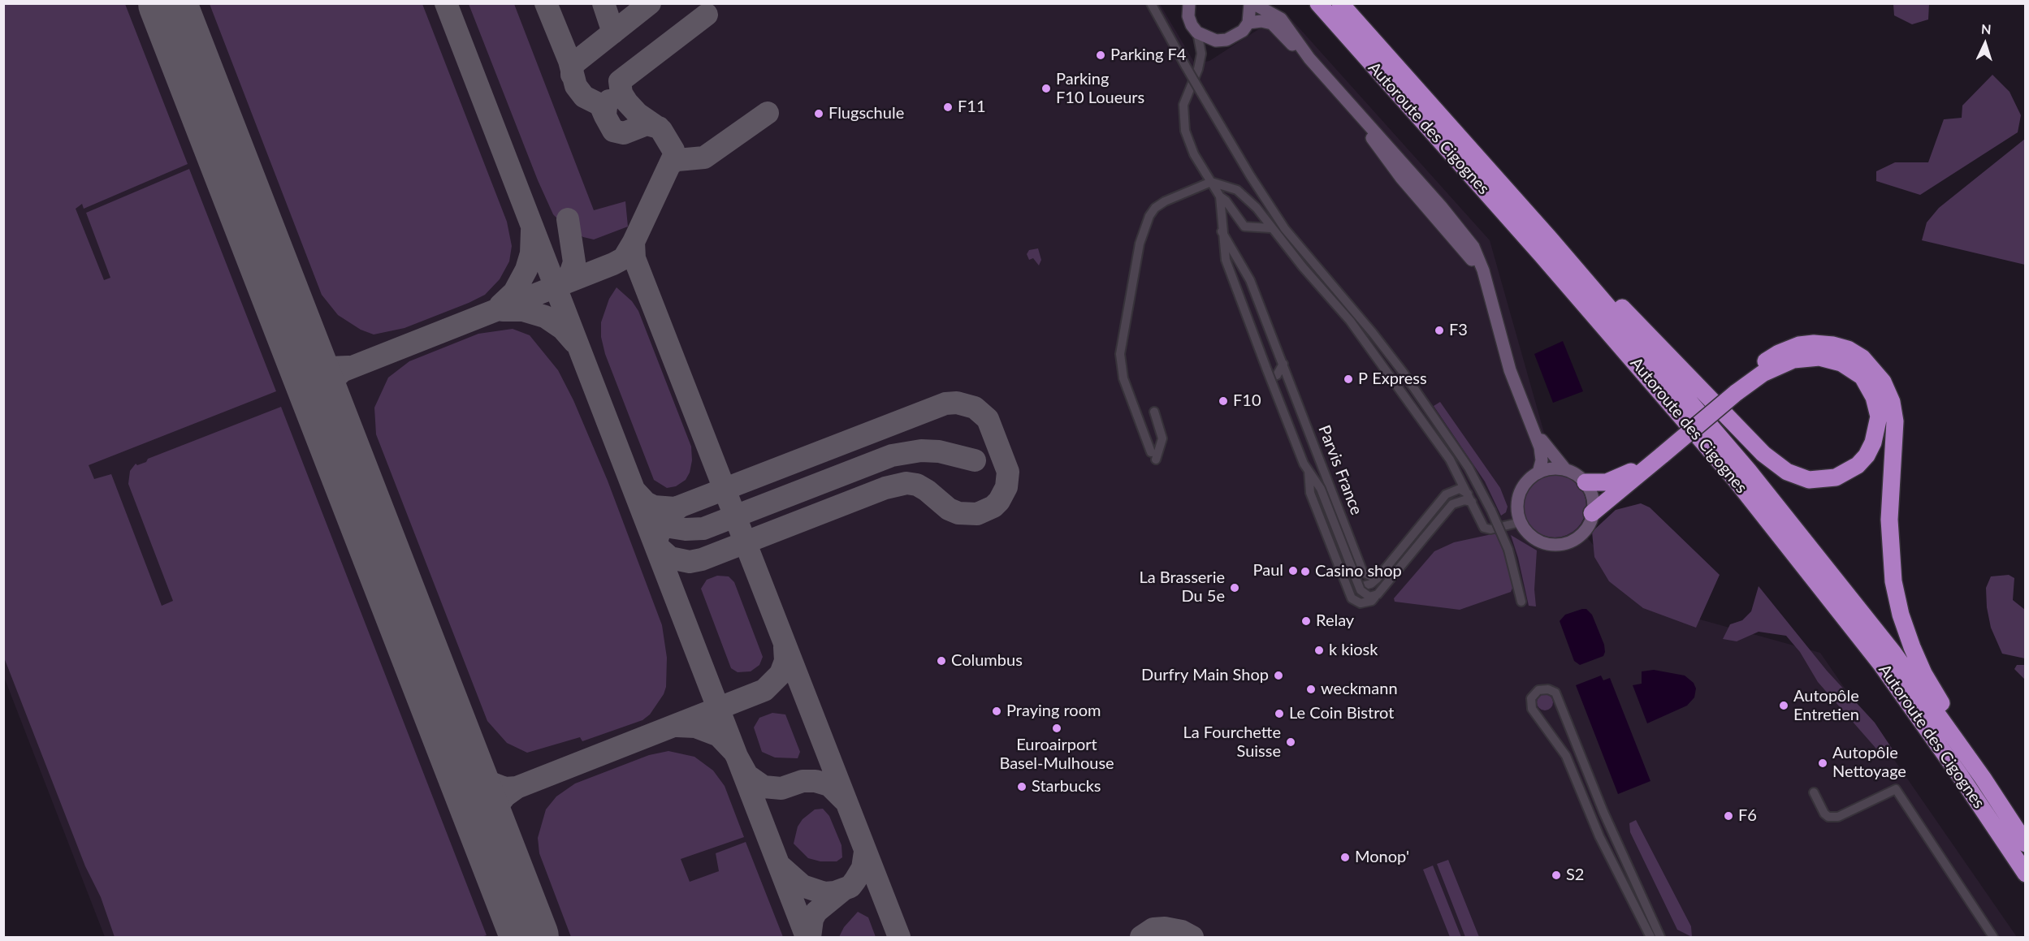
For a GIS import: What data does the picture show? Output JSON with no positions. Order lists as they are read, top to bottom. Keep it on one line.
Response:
{"streets":{"highway":["Autoroute des Cigognes"],"street":["Parvis France"]},"places":["Parking F4","Parking F10 Loueurs","F11","Flugschule","F3","P Express","F10","Paul","Casino shop","La Brasserie Du 5e","Relay","k kiosk","Columbus","Durfry Main Shop","weckmann","Autopôle Entretien","Praying room","Le Coin Bistrot","Euroairport Basel-Mulhouse","La Fourchette Suisse","Autopôle Nettoyage","Starbucks","F6","Monop'","S2"],"north":"top"}
